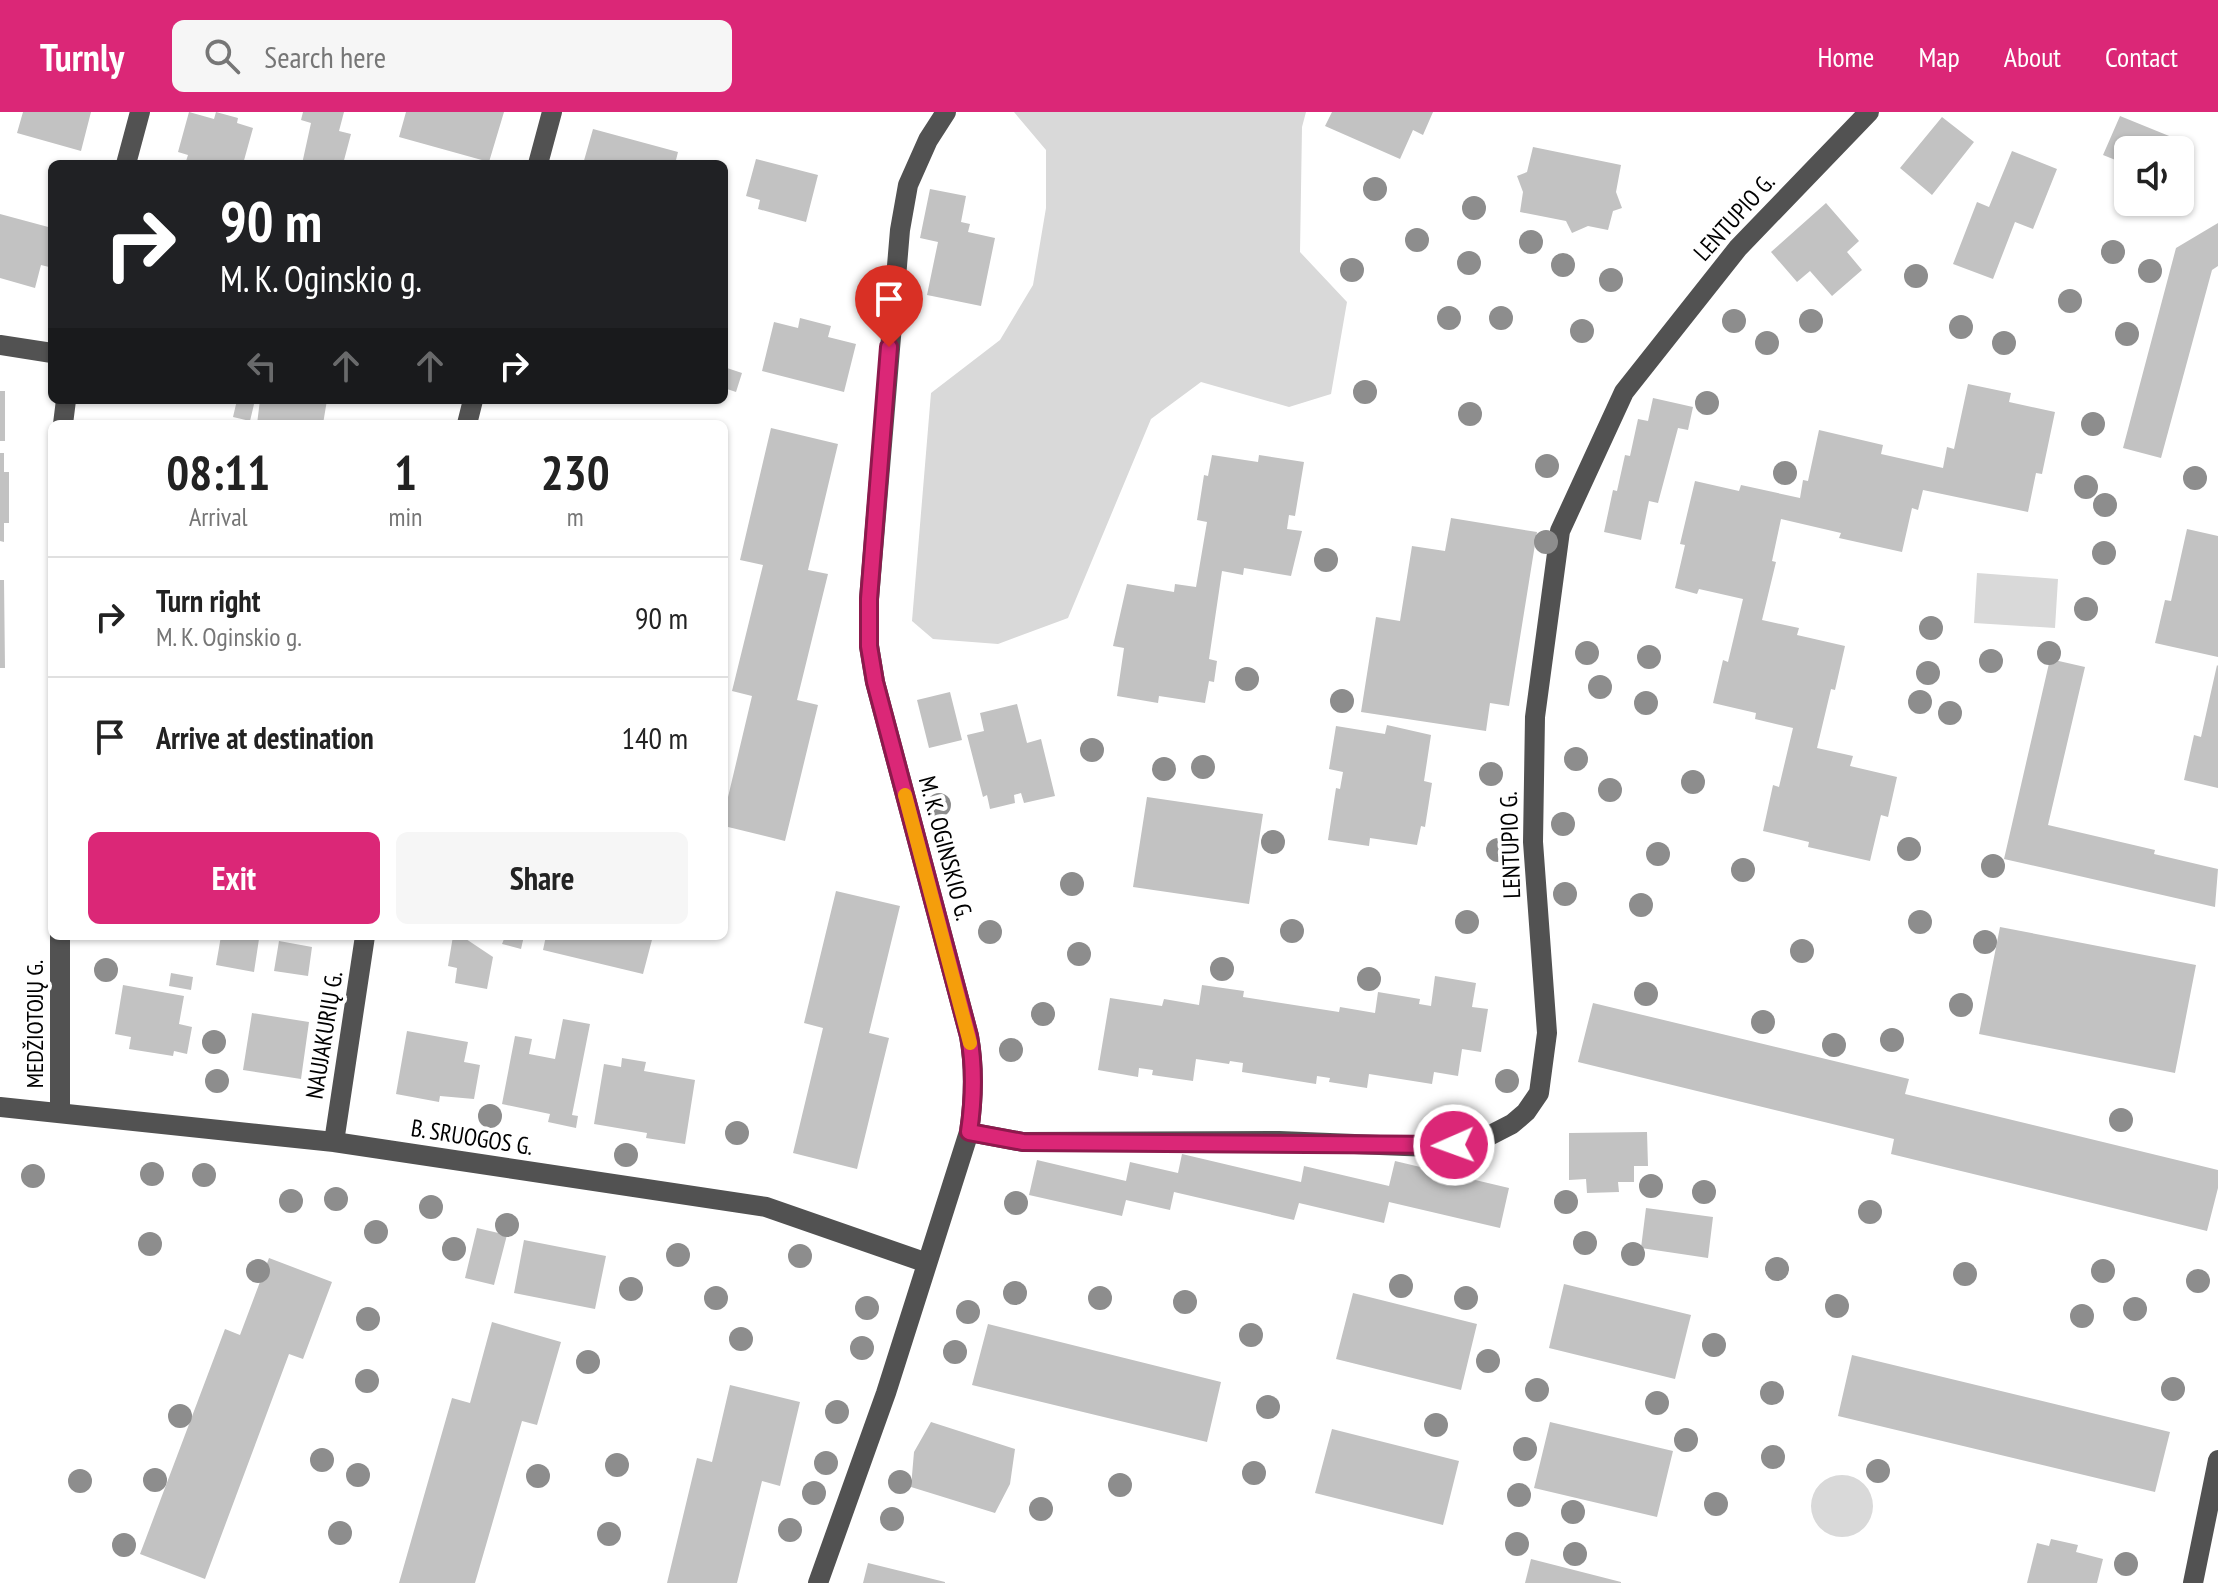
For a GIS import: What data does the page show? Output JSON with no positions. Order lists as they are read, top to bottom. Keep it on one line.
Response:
{"streets":{"street":["LENTUPIO G.","M. K. OGINSKIO G.","MEDŽIOTOJŲ G.","NAUJAKURIŲ G.","B. SRUOGOS G."]},"crossings":[["LENTUPIO G.","M. K. OGINSKIO G."],["M. K. OGINSKIO G.","B. SRUOGOS G."],["MEDŽIOTOJŲ G.","B. SRUOGOS G."],["NAUJAKURIŲ G.","B. SRUOGOS G."]],"page":{"header":"Turnly","search":"Search here","nav":["Home","Map","About","Contact"],"turn":["90 m","M. K. Oginskio g."],"eta":["08:11","Arrival","1","min","230","m"],"list":[{"name":"Turn right","note":"M. K. Oginskio g.","value":"90 m"},{"name":"Arrive at destination","value":"140 m"}],"buttons":["Exit","Share"]}}
